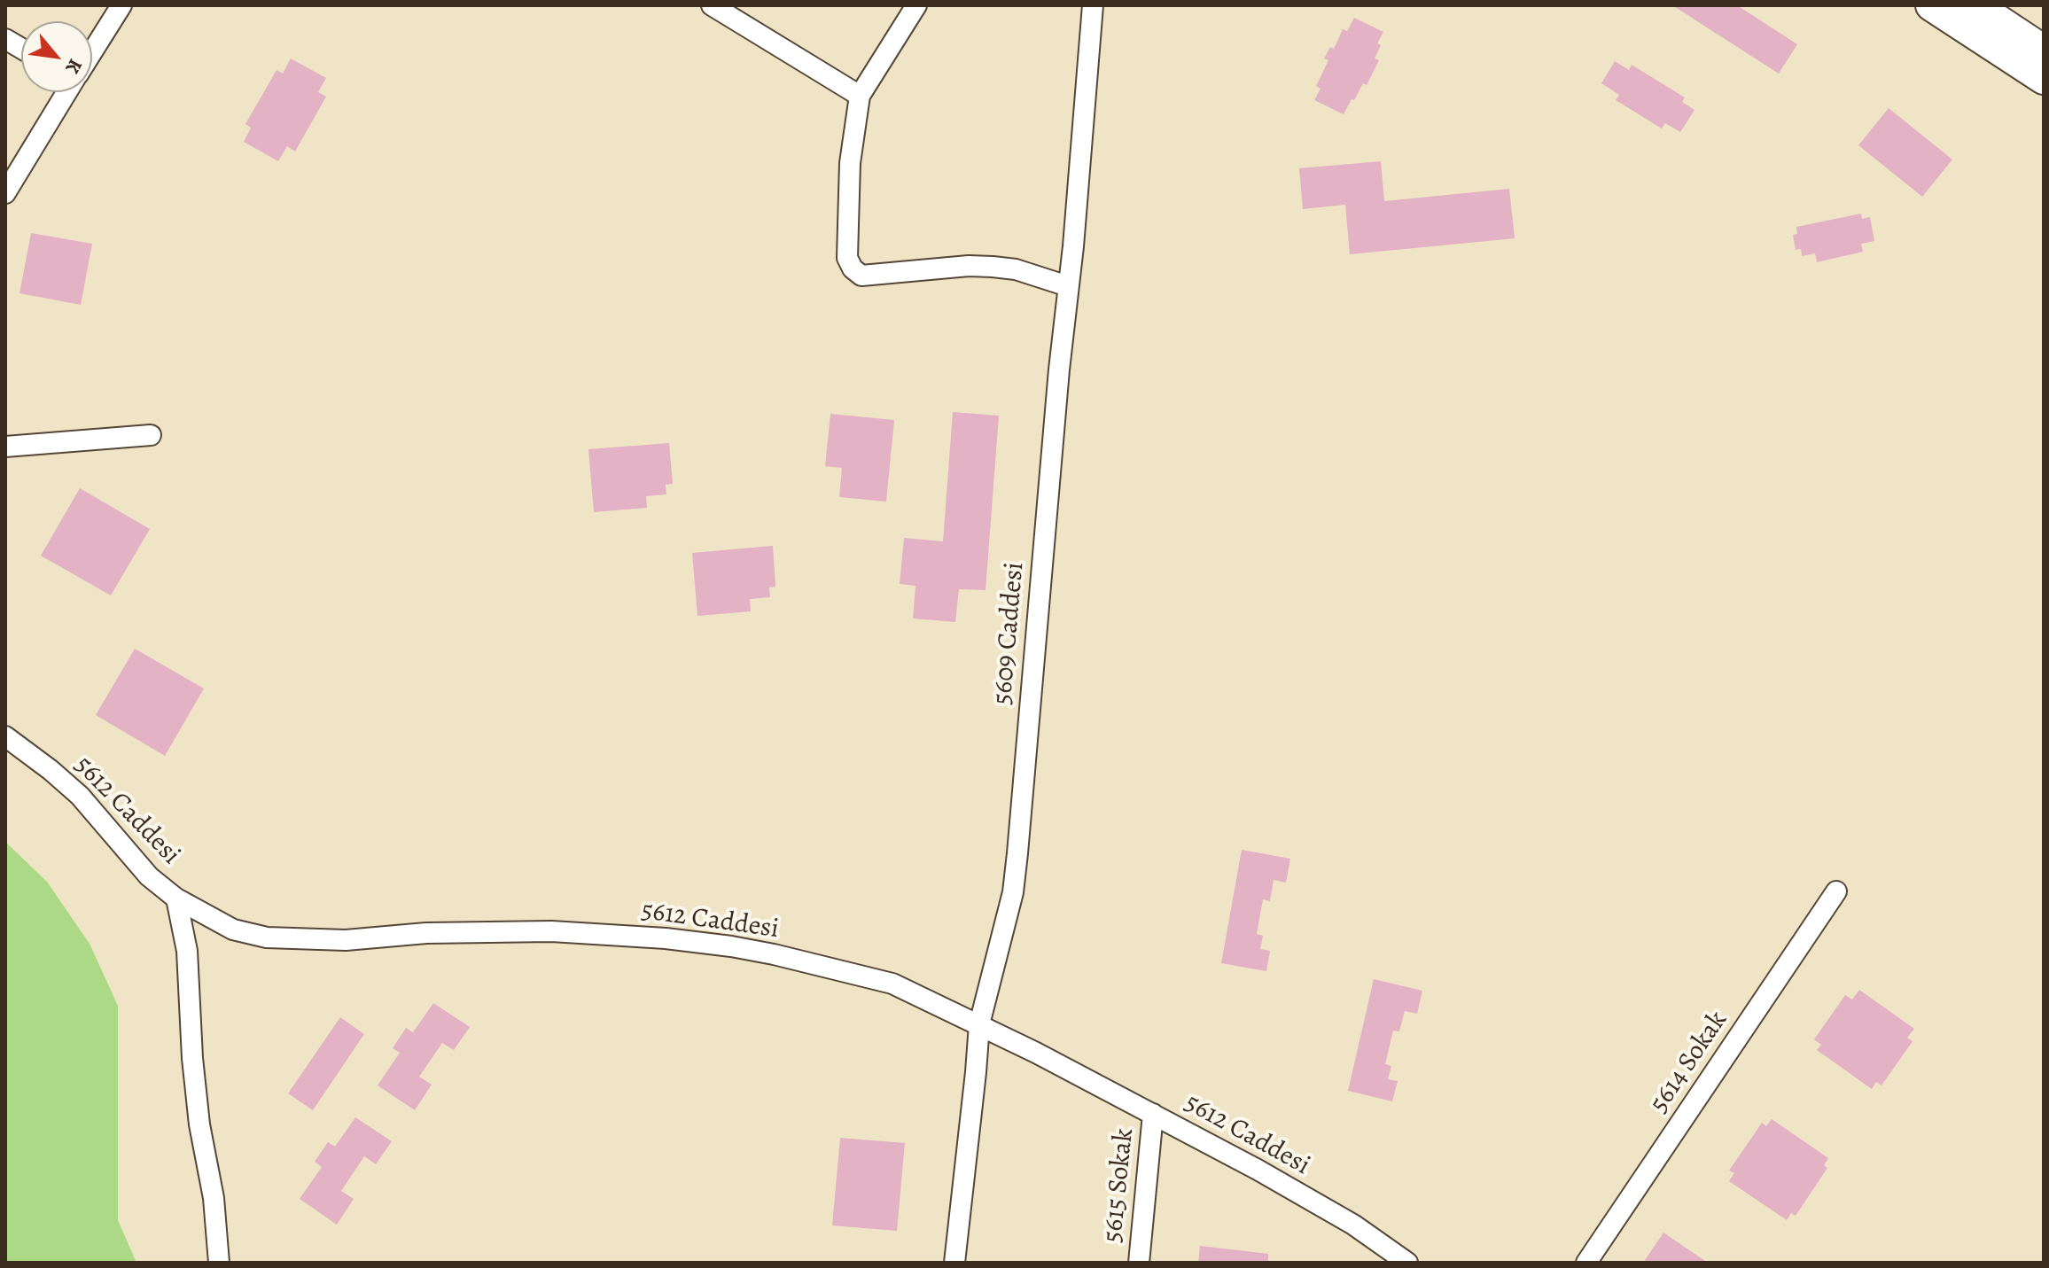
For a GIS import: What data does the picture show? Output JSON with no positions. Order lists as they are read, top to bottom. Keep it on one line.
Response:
{"streets":{"street":["5609 Caddesi","5612 Caddesi","5614 Sokak","5615 Sokak"]},"crossings":[["5609 Caddesi","5612 Caddesi"],["5612 Caddesi","5615 Sokak"]],"north":"bottom right"}
